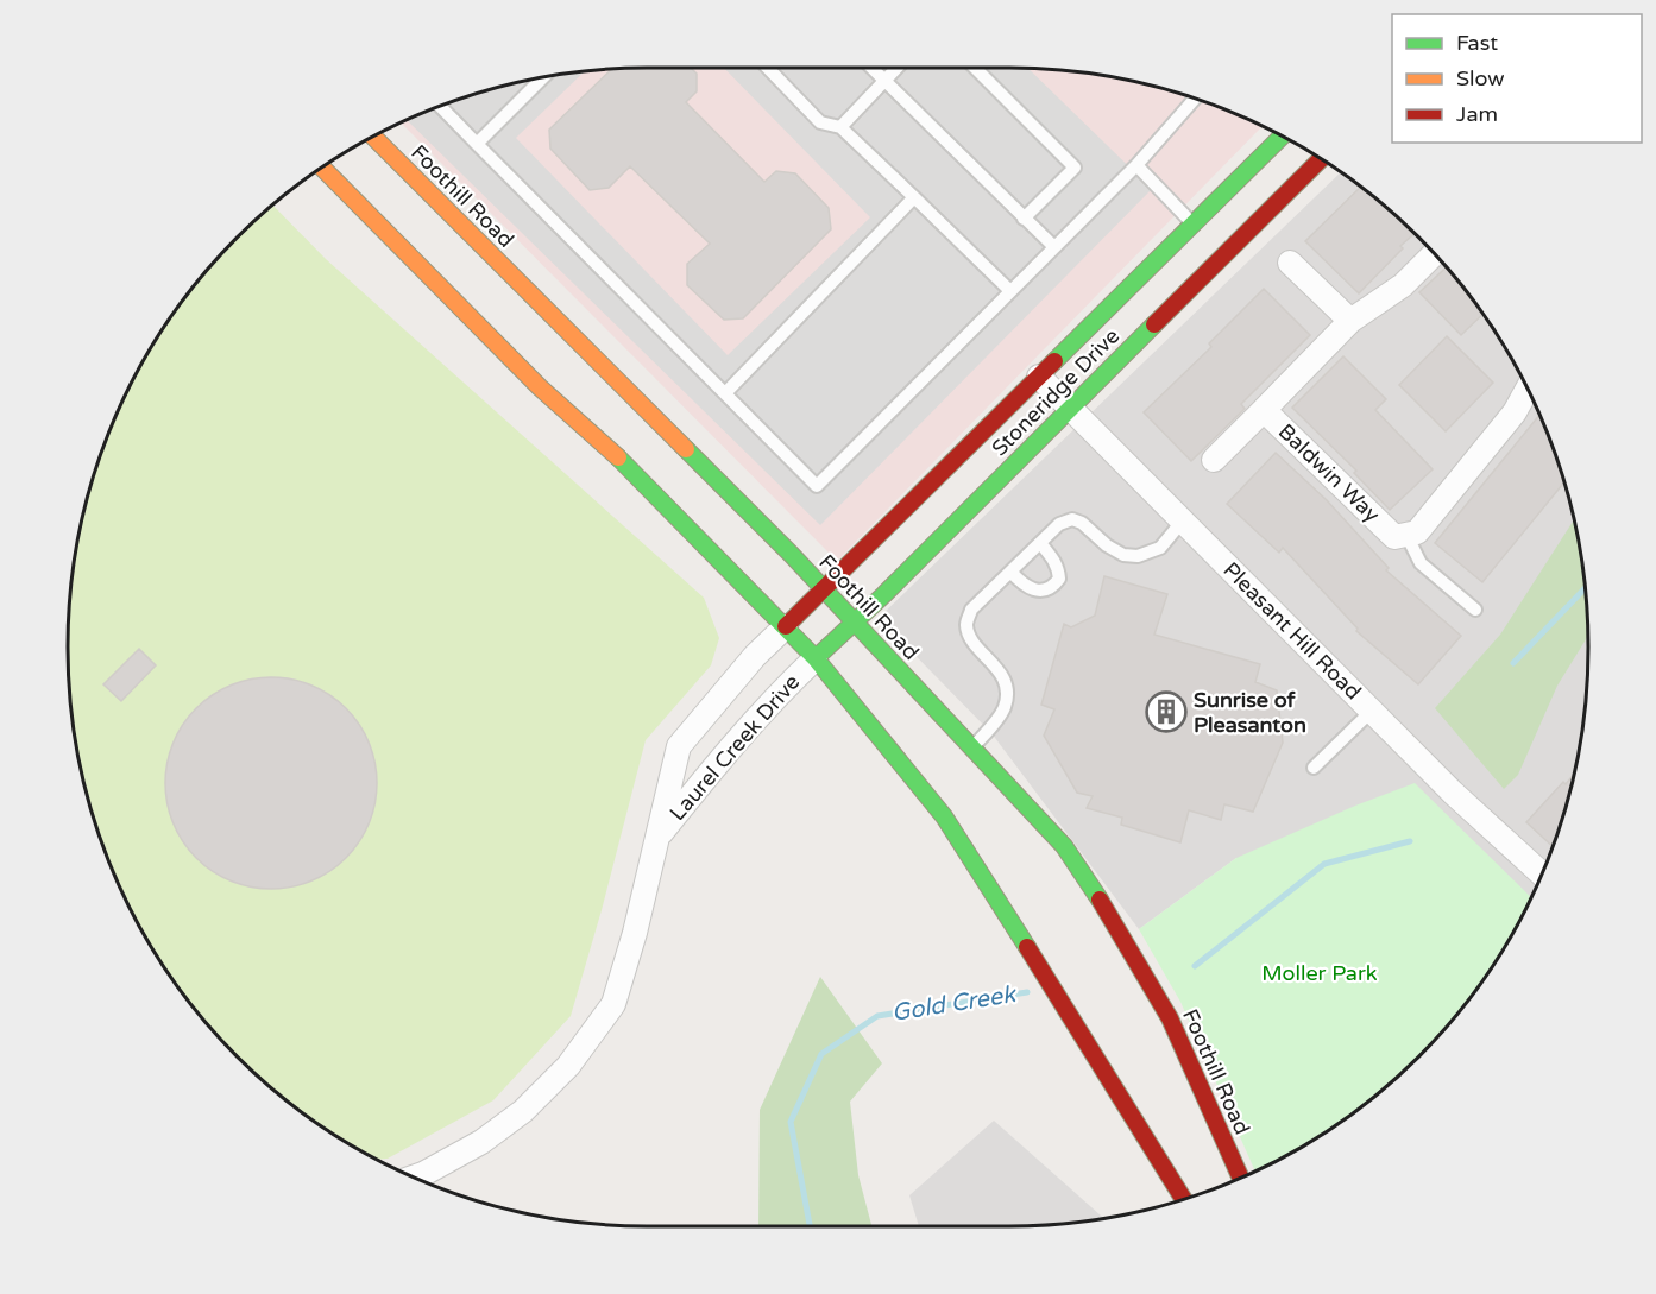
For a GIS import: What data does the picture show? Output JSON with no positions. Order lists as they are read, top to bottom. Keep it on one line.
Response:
{"streets":{"main road":["Foothill Road","Stoneridge Drive"],"street":["Baldwin Way","Pleasant Hill Road","Laurel Creek Drive"]},"crossings":[["Foothill Road","Stoneridge Drive"],["Stoneridge Drive","Pleasant Hill Road"],["Stoneridge Drive","Laurel Creek Drive"]],"water":["Gold Creek"],"parks":["Moller Park"],"places":{"building":["Sunrise of Pleasanton"]},"legend":["Fast","Slow","Jam"]}
